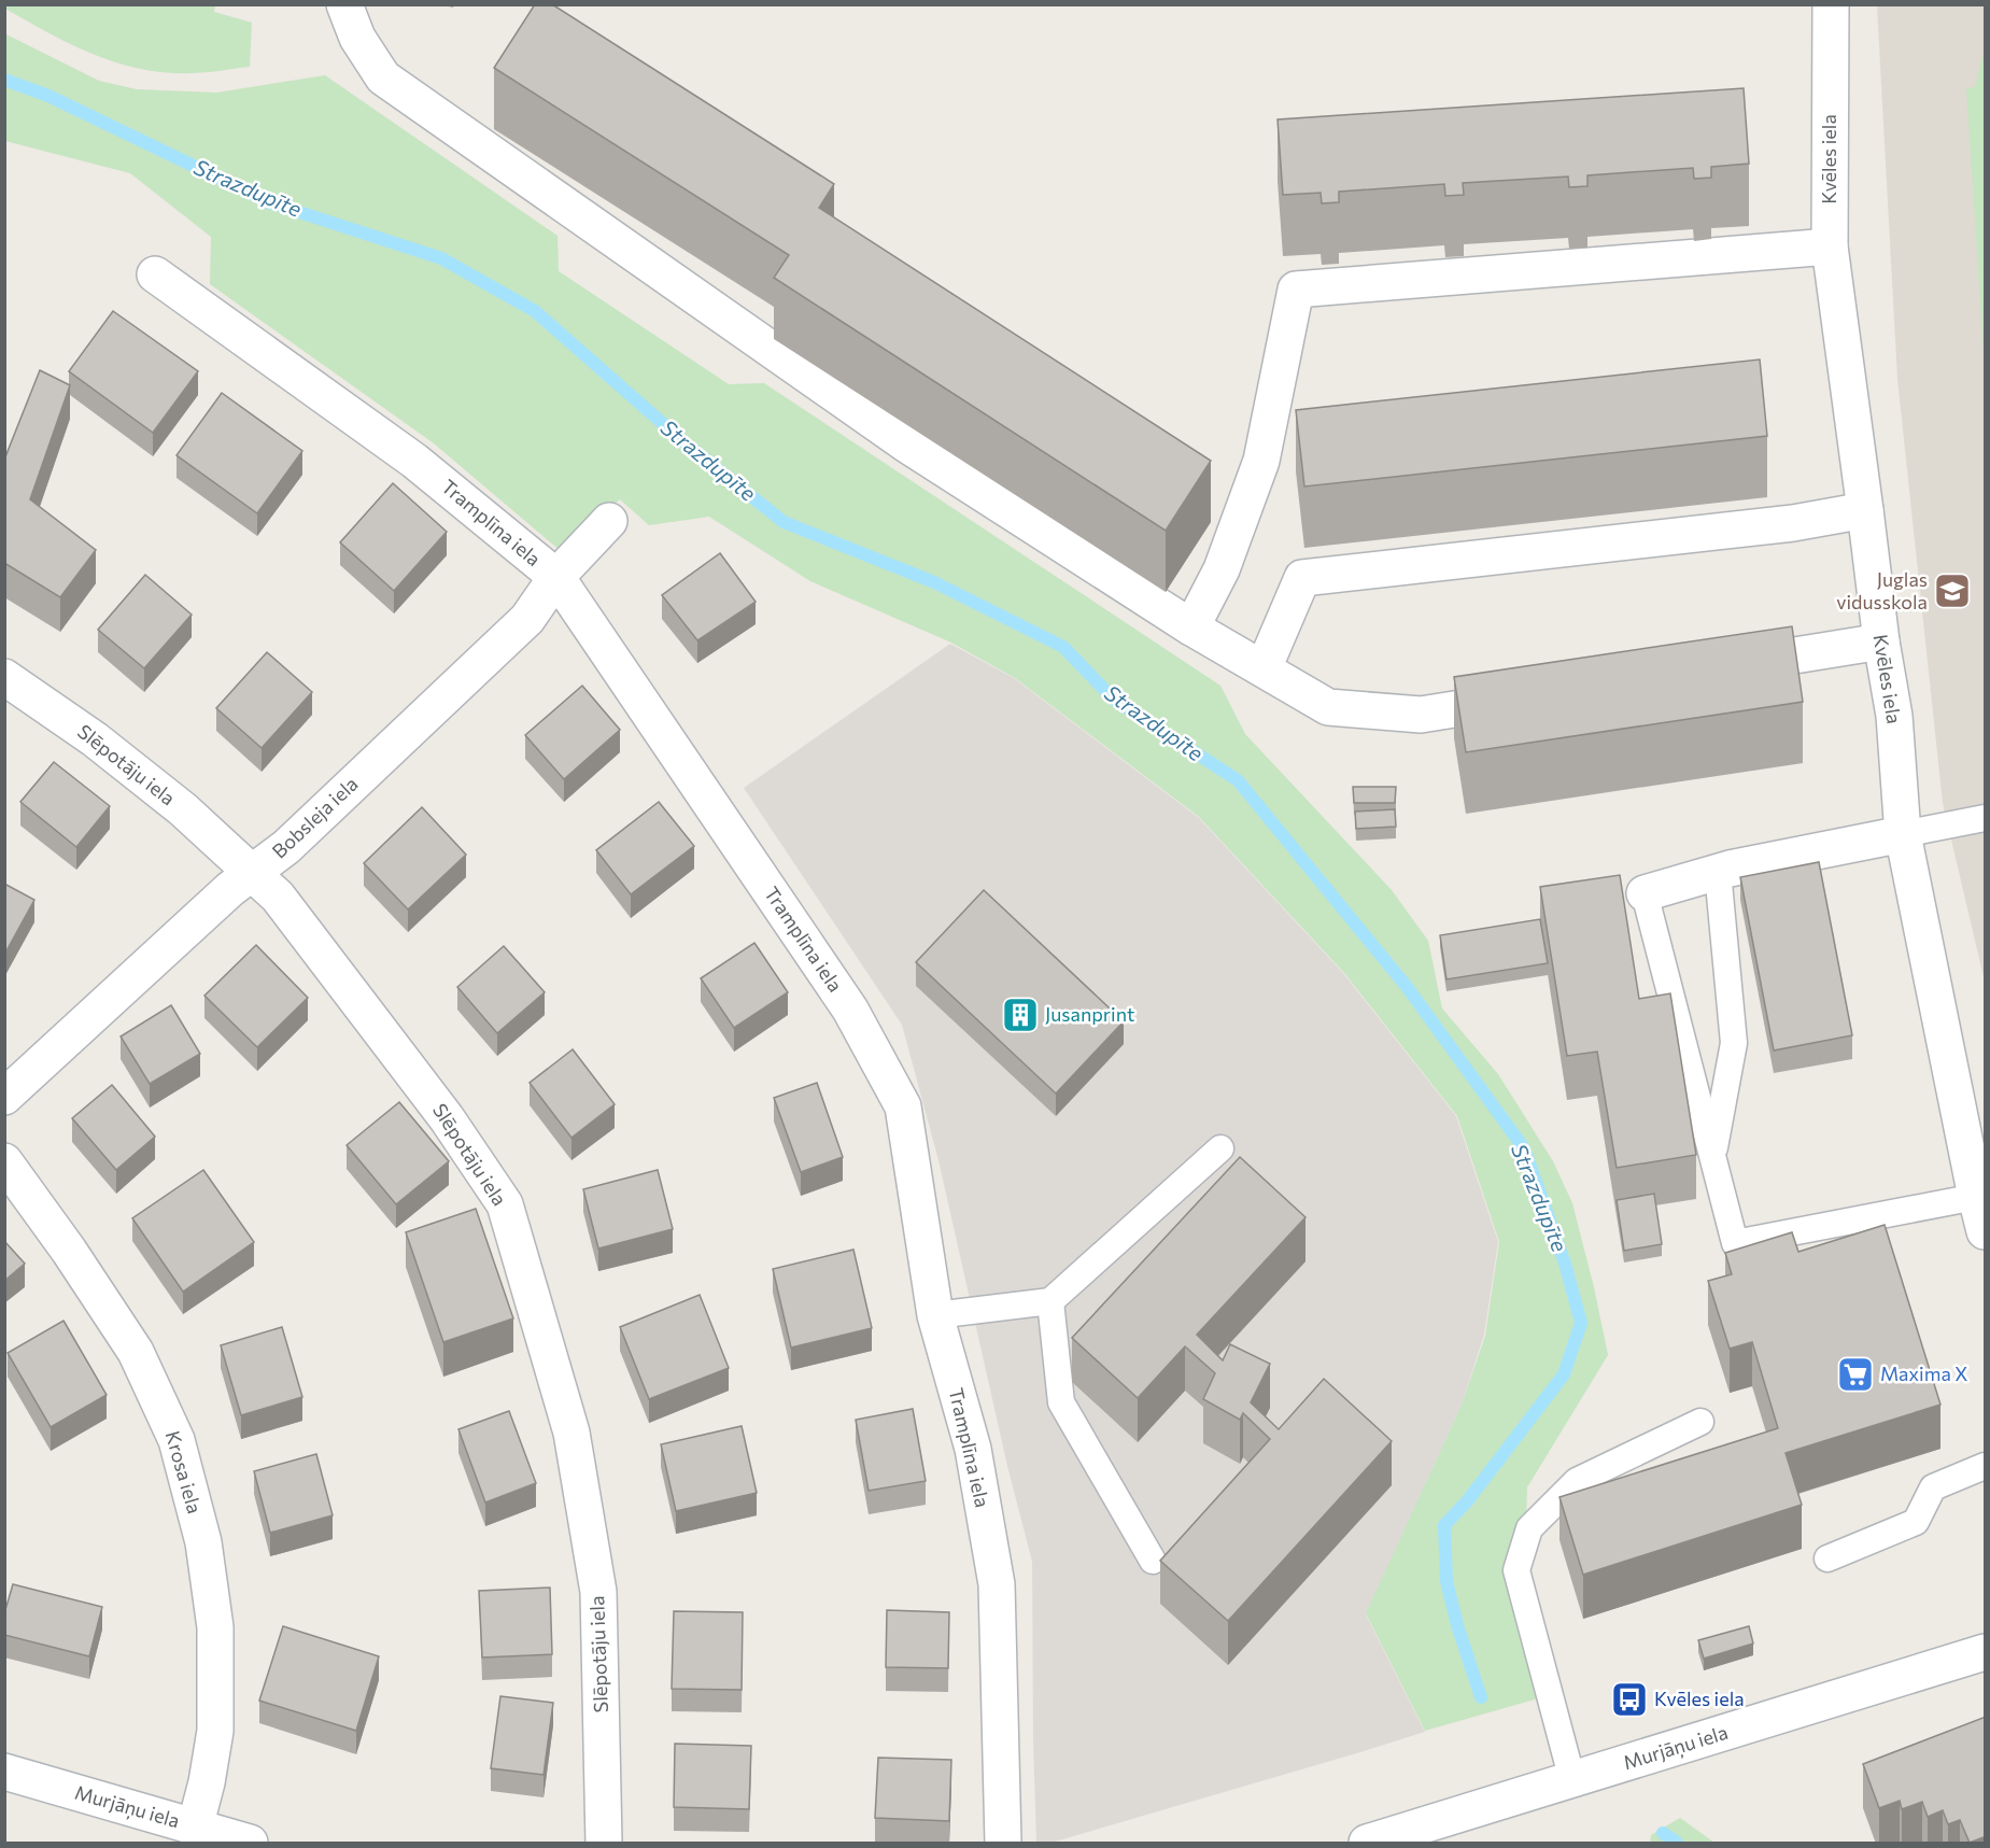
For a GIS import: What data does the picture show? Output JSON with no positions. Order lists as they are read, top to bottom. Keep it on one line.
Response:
{"streets":{"street":["Kvēles iela","Tramplīna iela","Slēpotāju iela","Bobsleja iela","Krosa iela","Murjāņu iela"]},"crossings":[["Tramplīna iela","Bobsleja iela"],["Slēpotāju iela","Bobsleja iela"],["Krosa iela","Murjāņu iela"]],"water":["Strazdupīte"],"places":{"school or university":["Juglas vidusskola"],"building":["Jusanprint"],"supermarket":["Maxima X"],"bus stop":["Kvēles iela"]}}
